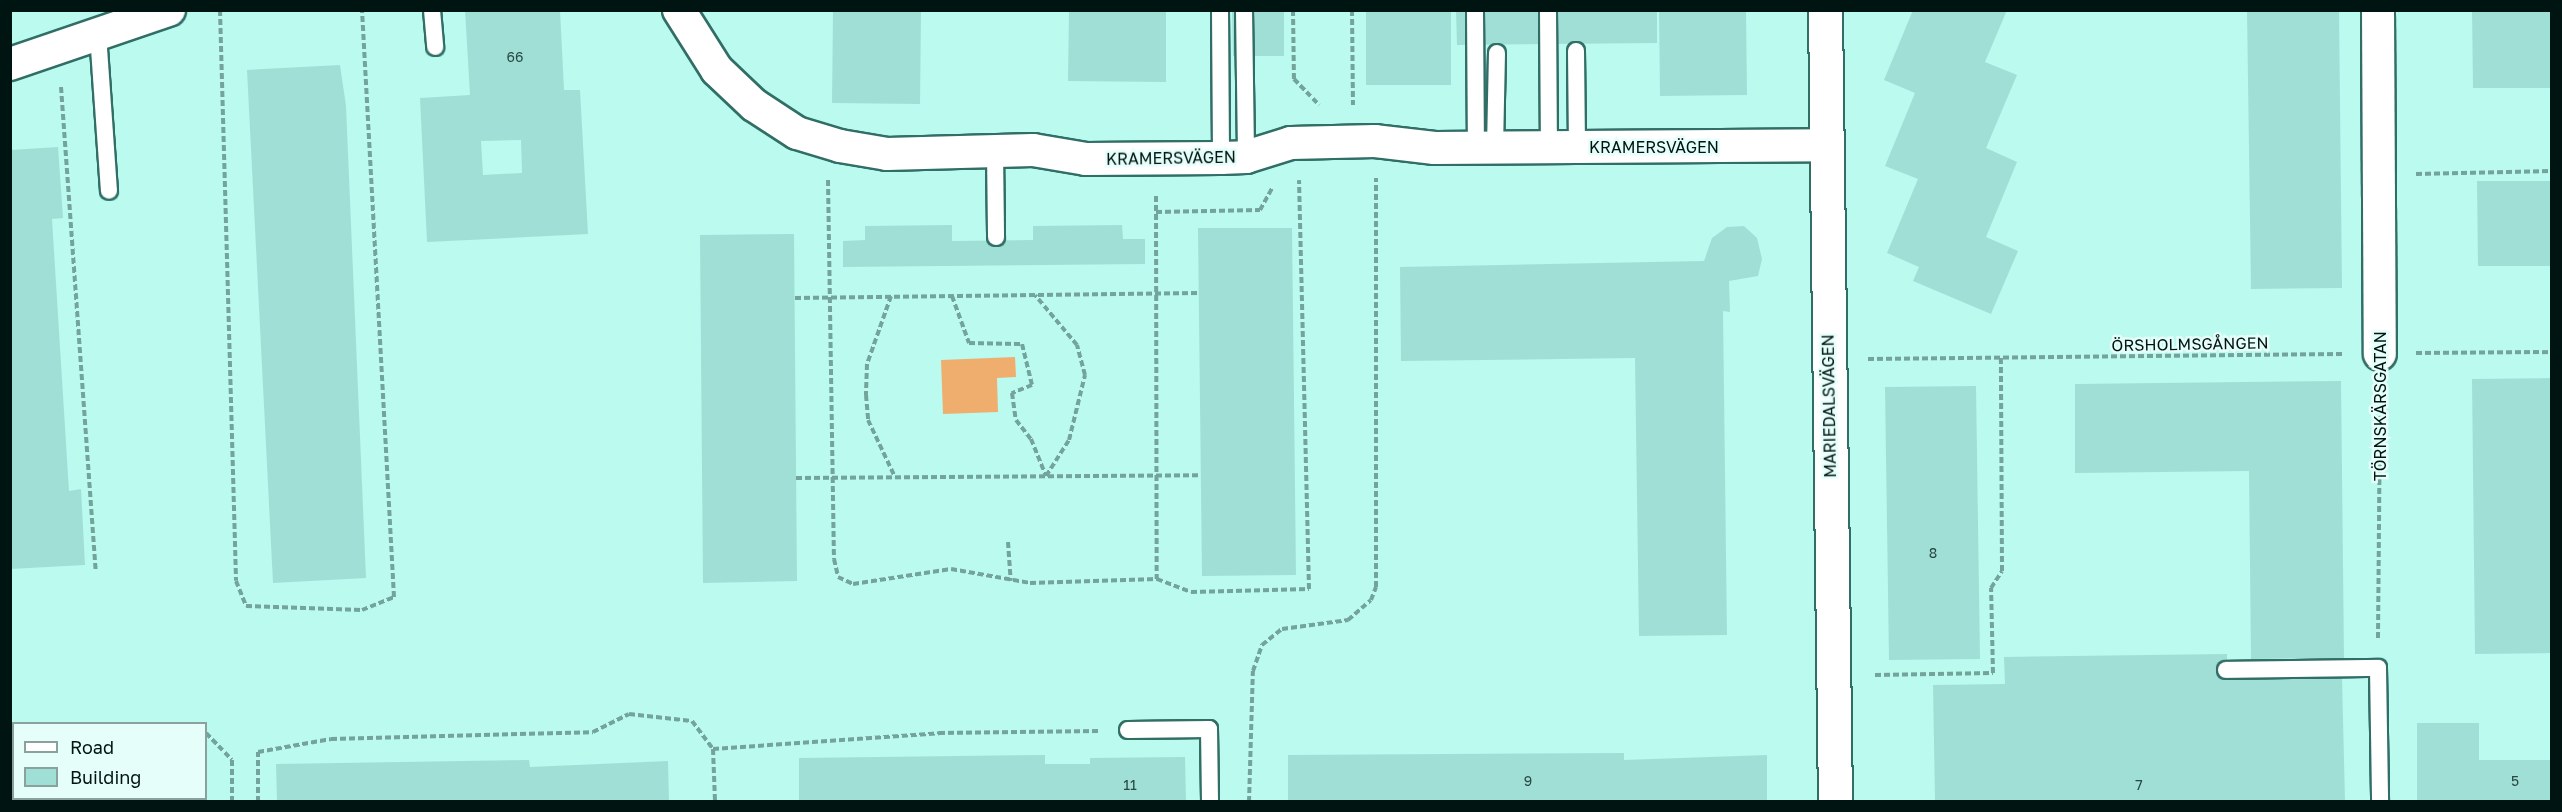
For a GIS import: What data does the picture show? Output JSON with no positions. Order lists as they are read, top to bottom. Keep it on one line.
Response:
{"streets":{"main road":["MARIEDALSVÄGEN"],"street":["KRAMERSVÄGEN","TÖRNSKÄRSGATAN"],"path":["ÖRSHOLMSGÅNGEN"]},"crossings":[["KRAMERSVÄGEN","MARIEDALSVÄGEN"],["ÖRSHOLMSGÅNGEN","MARIEDALSVÄGEN"],["ÖRSHOLMSGÅNGEN","TÖRNSKÄRSGATAN"]],"house_numbers":["66","8","9","5","11","7"],"legend":["Road","Building"]}
